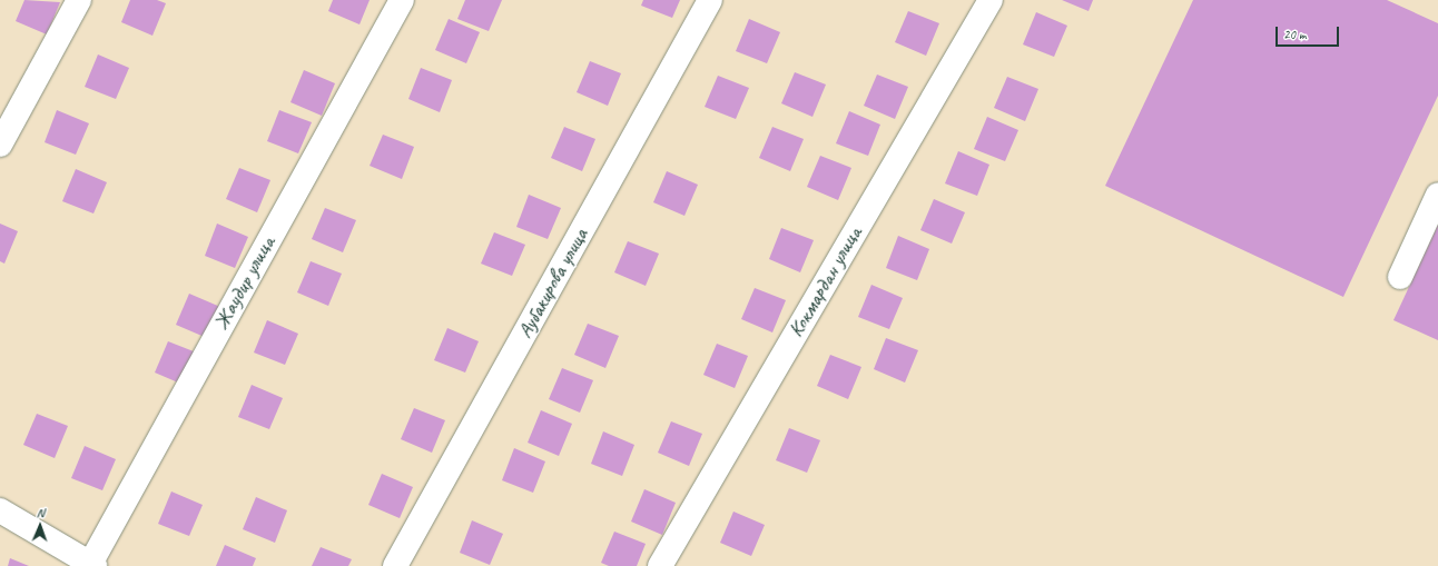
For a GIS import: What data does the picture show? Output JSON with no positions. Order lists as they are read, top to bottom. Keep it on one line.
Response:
{"streets":{"street":["Кокмардан улица","Жаудир улица","Аубакирова улица"]},"scale_bar":"20 m","north":"top"}
